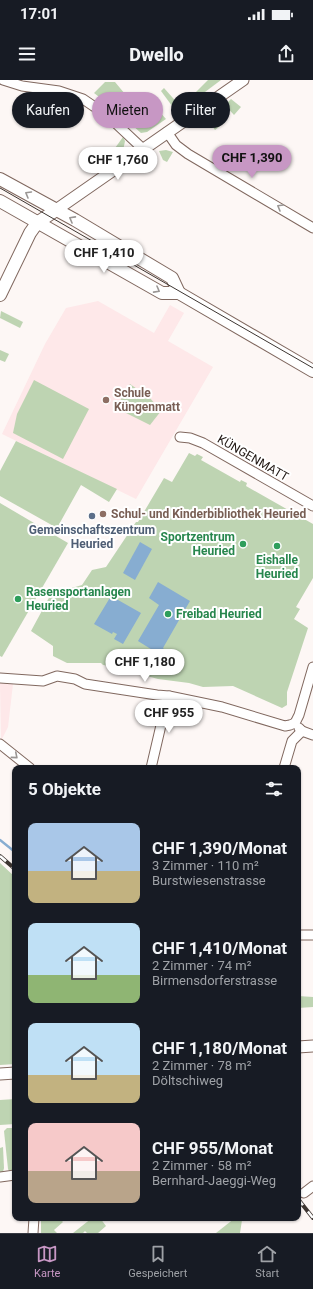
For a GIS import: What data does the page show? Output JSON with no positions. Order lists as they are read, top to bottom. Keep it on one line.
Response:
{"streets":{"street":["KÜNGENMATT"]},"places":["Schule Küngenmatt","Schul- und Kinderbibliothek Heuried","Gemeinschaftszentrum Heuried","Sportzentrum Heuried","Eishalle Heuried","Rasensportanlagen Heuried","Freibad Heuried"],"page":{"status":"17:01","header":"Dwello","chip":["Kaufen","Mieten","Filter"],"price":["CHF 1,390","CHF 1,760","CHF 1,410","CHF 1,180","CHF 955"],"heading":"5 Objekte","list":[{"name":"CHF 1,390/Monat","note":"3 Zimmer · 110 m² · Burstwiesenstrasse"},{"name":"CHF 1,410/Monat","note":"2 Zimmer · 74 m² · Birmensdorferstrasse"},{"name":"CHF 1,180/Monat","note":"2 Zimmer · 78 m² · Döltschiweg"},{"name":"CHF 955/Monat","note":"2 Zimmer · 58 m² · Bernhard-Jaeggi-Weg"}],"tabs":["Karte","Gespeichert","Start"]}}
